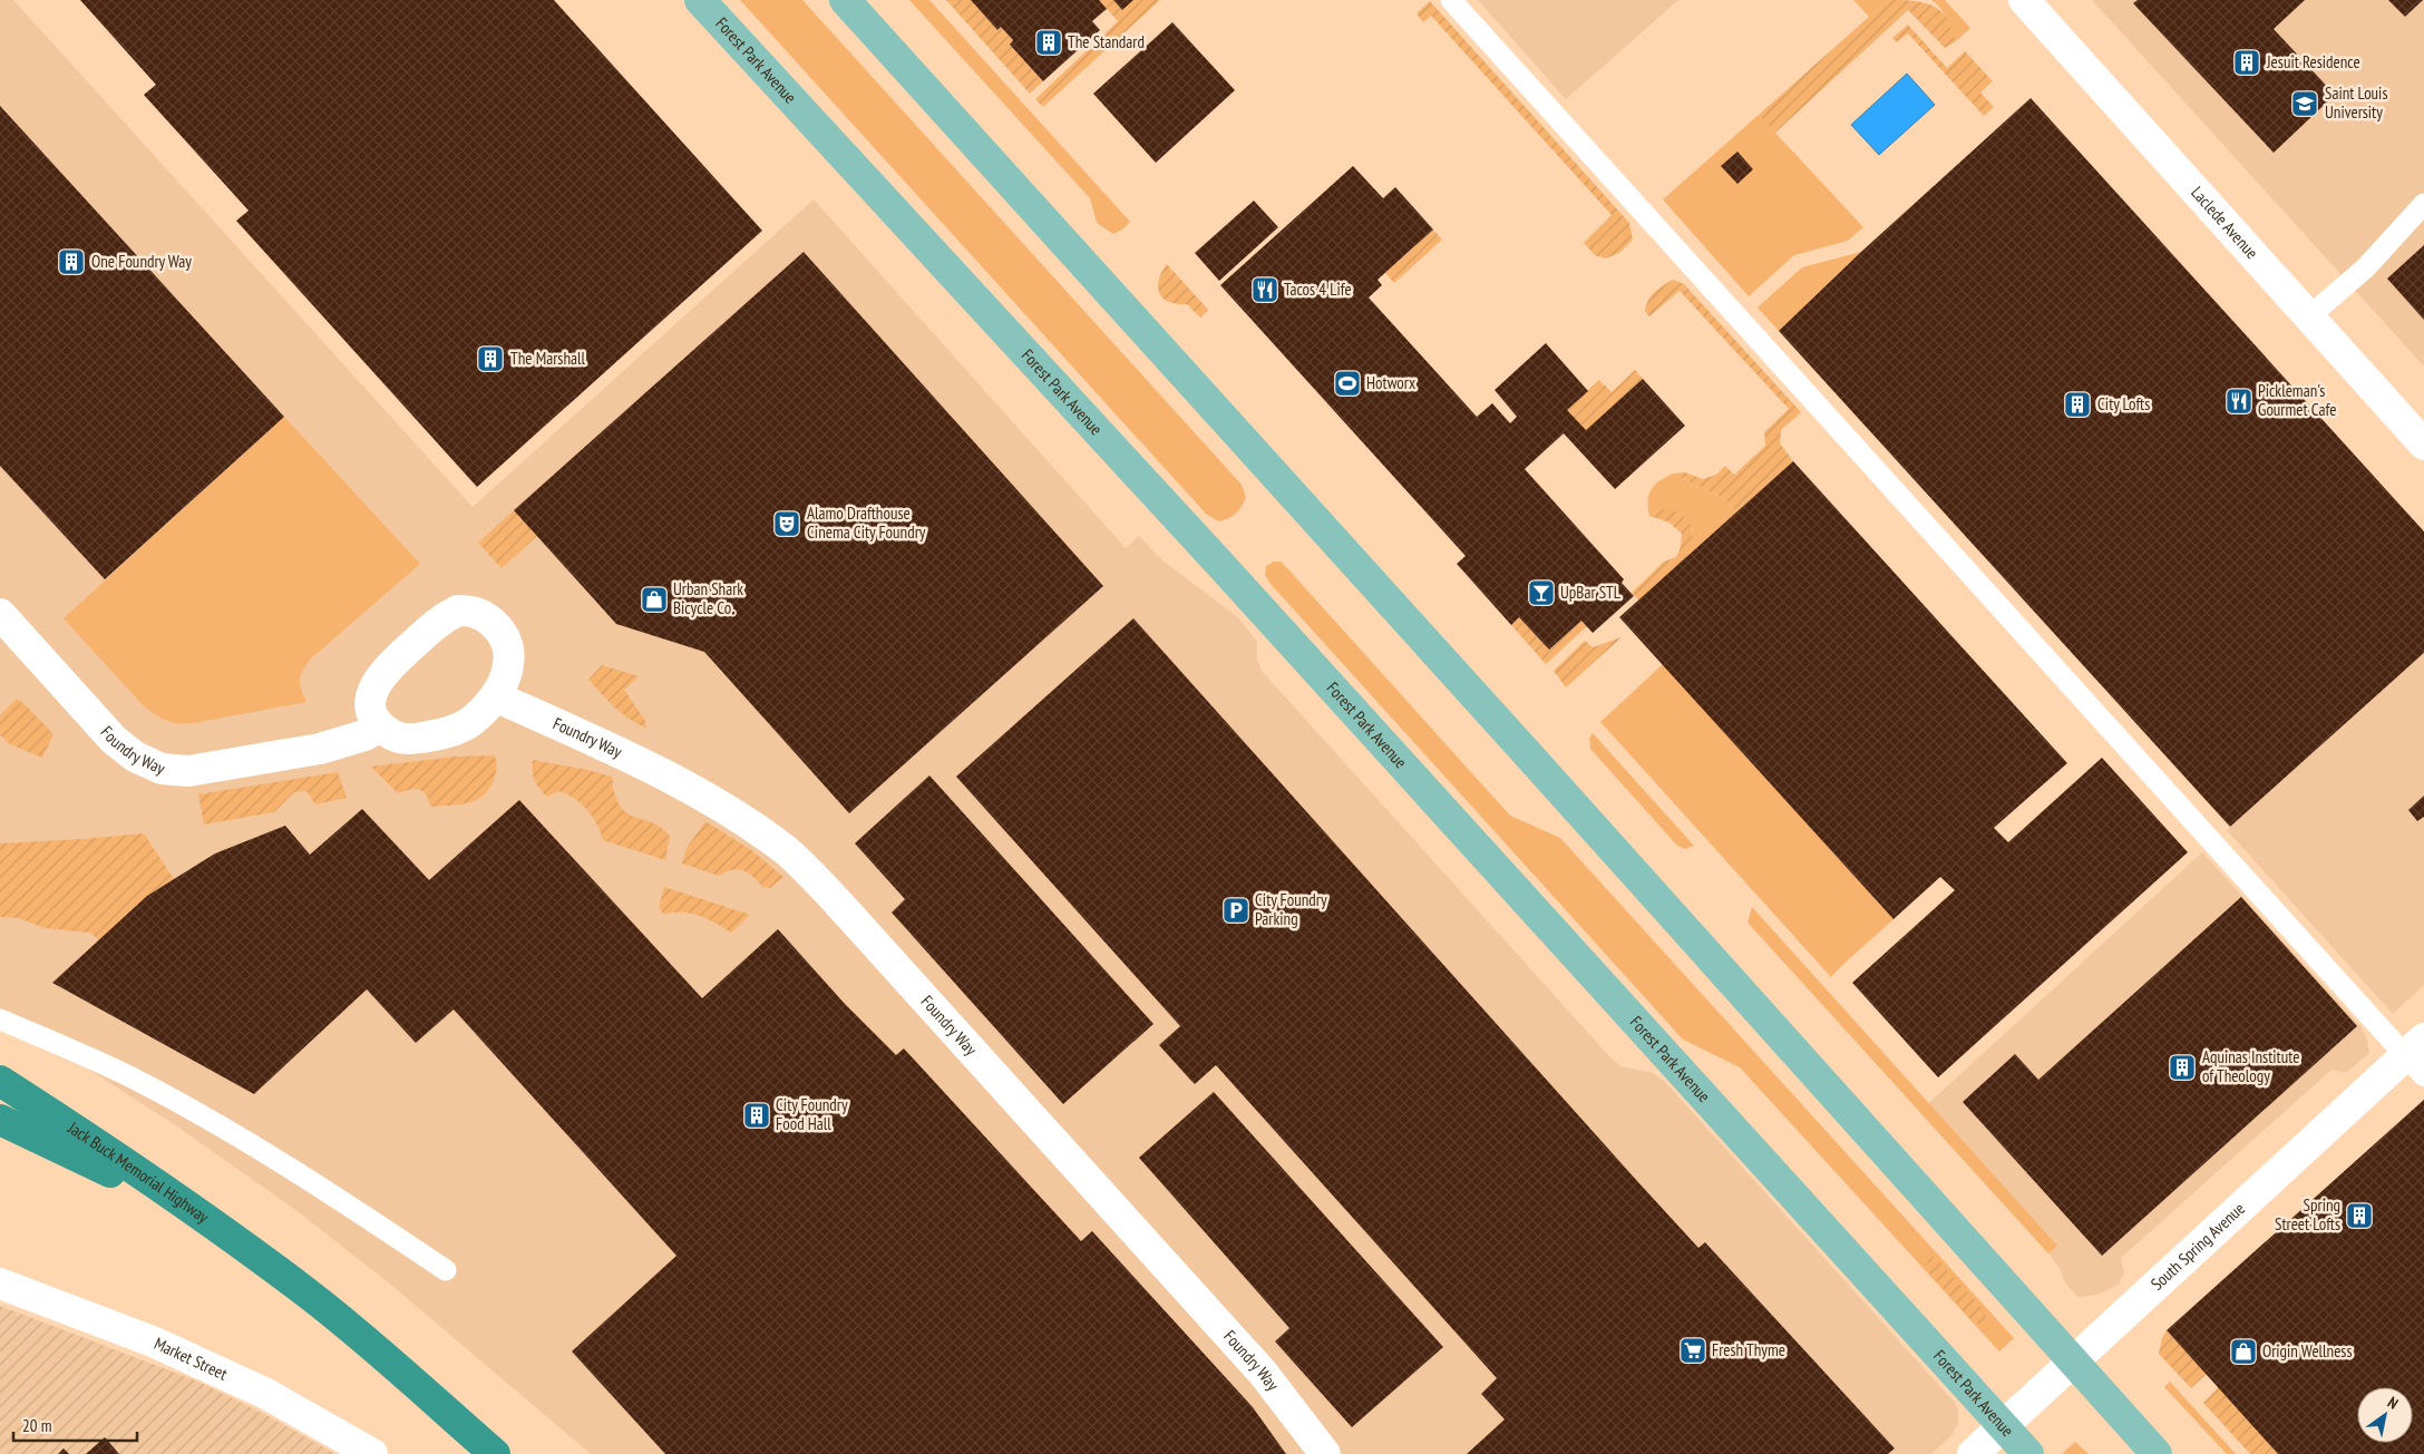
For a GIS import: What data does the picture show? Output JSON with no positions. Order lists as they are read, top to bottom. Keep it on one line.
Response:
{"streets":{"highway":["Jack Buck Memorial Highway"],"main road":["Forest Park Avenue"],"street":["Laclede Avenue","Foundry Way","South Spring Avenue","Market Street"]},"crossings":[["Forest Park Avenue","South Spring Avenue"]],"places":{"building":["The Standard","Jesuit Residence","One Foundry Way","The Marshall","City Lofts","Aquinas Institute of Theology","City Foundry Food Hall","Spring Street Lofts"],"school or university":["Saint Louis University"],"restaurant":["Tacos 4 Life","Pickleman's Gourmet Cafe"],"sports":["Hotworx"],"theatre":["Alamo Drafthouse Cinema City Foundry"],"bar":["UpBar STL"],"shop":["Urban Shark Bicycle Co.","Origin Wellness"],"parking":["City Foundry Parking"],"supermarket":["Fresh Thyme"]},"scale_bar":"20 m","north":"top right"}
